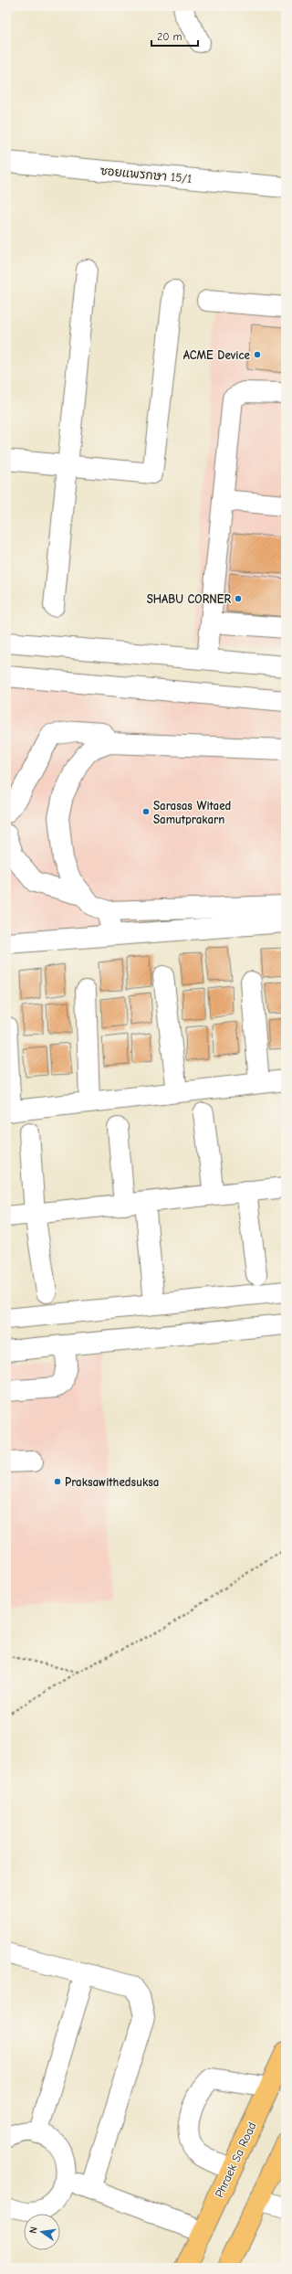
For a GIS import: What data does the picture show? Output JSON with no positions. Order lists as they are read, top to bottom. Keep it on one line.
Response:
{"streets":{"main road":["Phraek Sa Road"],"street":["ซอยแพรกษา 15/1"]},"places":["ACME Device","SHABU CORNER","Sarasas Witaed Samutprakarn","Praksawithedsuksa"],"scale_bar":"20 m","north":"left"}
